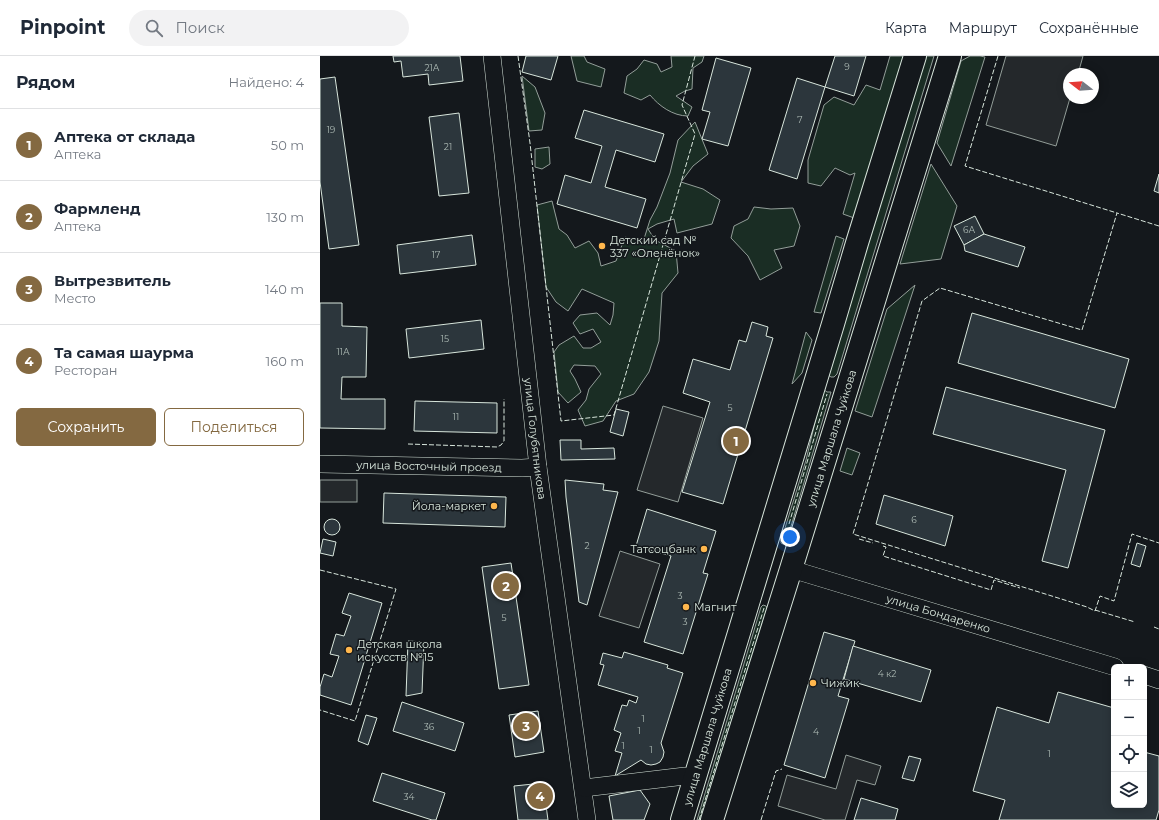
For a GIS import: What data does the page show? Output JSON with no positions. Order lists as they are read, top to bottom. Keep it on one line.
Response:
{"streets":{"main road":["улица Маршала Чуйкова","улица Бондаренко"],"street":["улица Голубятникова","улица Восточный проезд"]},"crossings":[["улица Маршала Чуйкова","улица Бондаренко"],["улица Голубятникова","улица Восточный проезд"]],"places":["Детский сад № 337 «Оленёнок»","Йола-маркет","Татсоцбанк","Магнит","Детская школа искусств №15","Чижик"],"house_numbers":["9","21А","7","19","21","6А","17","15","11А","5","11","6","2","3","5","3","4 к2","1","36","1","4","1","1","1","34"],"north":"left","page":{"header":"Pinpoint","search":"Поиск","nav":["Карта","Маршрут","Сохранённые"],"heading":["Рядом","Найдено: 4"],"list":[{"mark":"1","name":"Аптека от склада","note":"Аптека","value":"50 m"},{"mark":"2","name":"Фармленд","note":"Аптека","value":"130 m"},{"mark":"3","name":"Вытрезвитель","note":"Место","value":"140 m"},{"mark":"4","name":"Та самая шаурма","note":"Ресторан","value":"160 m"}],"buttons":["Сохранить","Поделиться"],"pins":["1","2","3","4"],"map_buttons":["+","−"]}}
